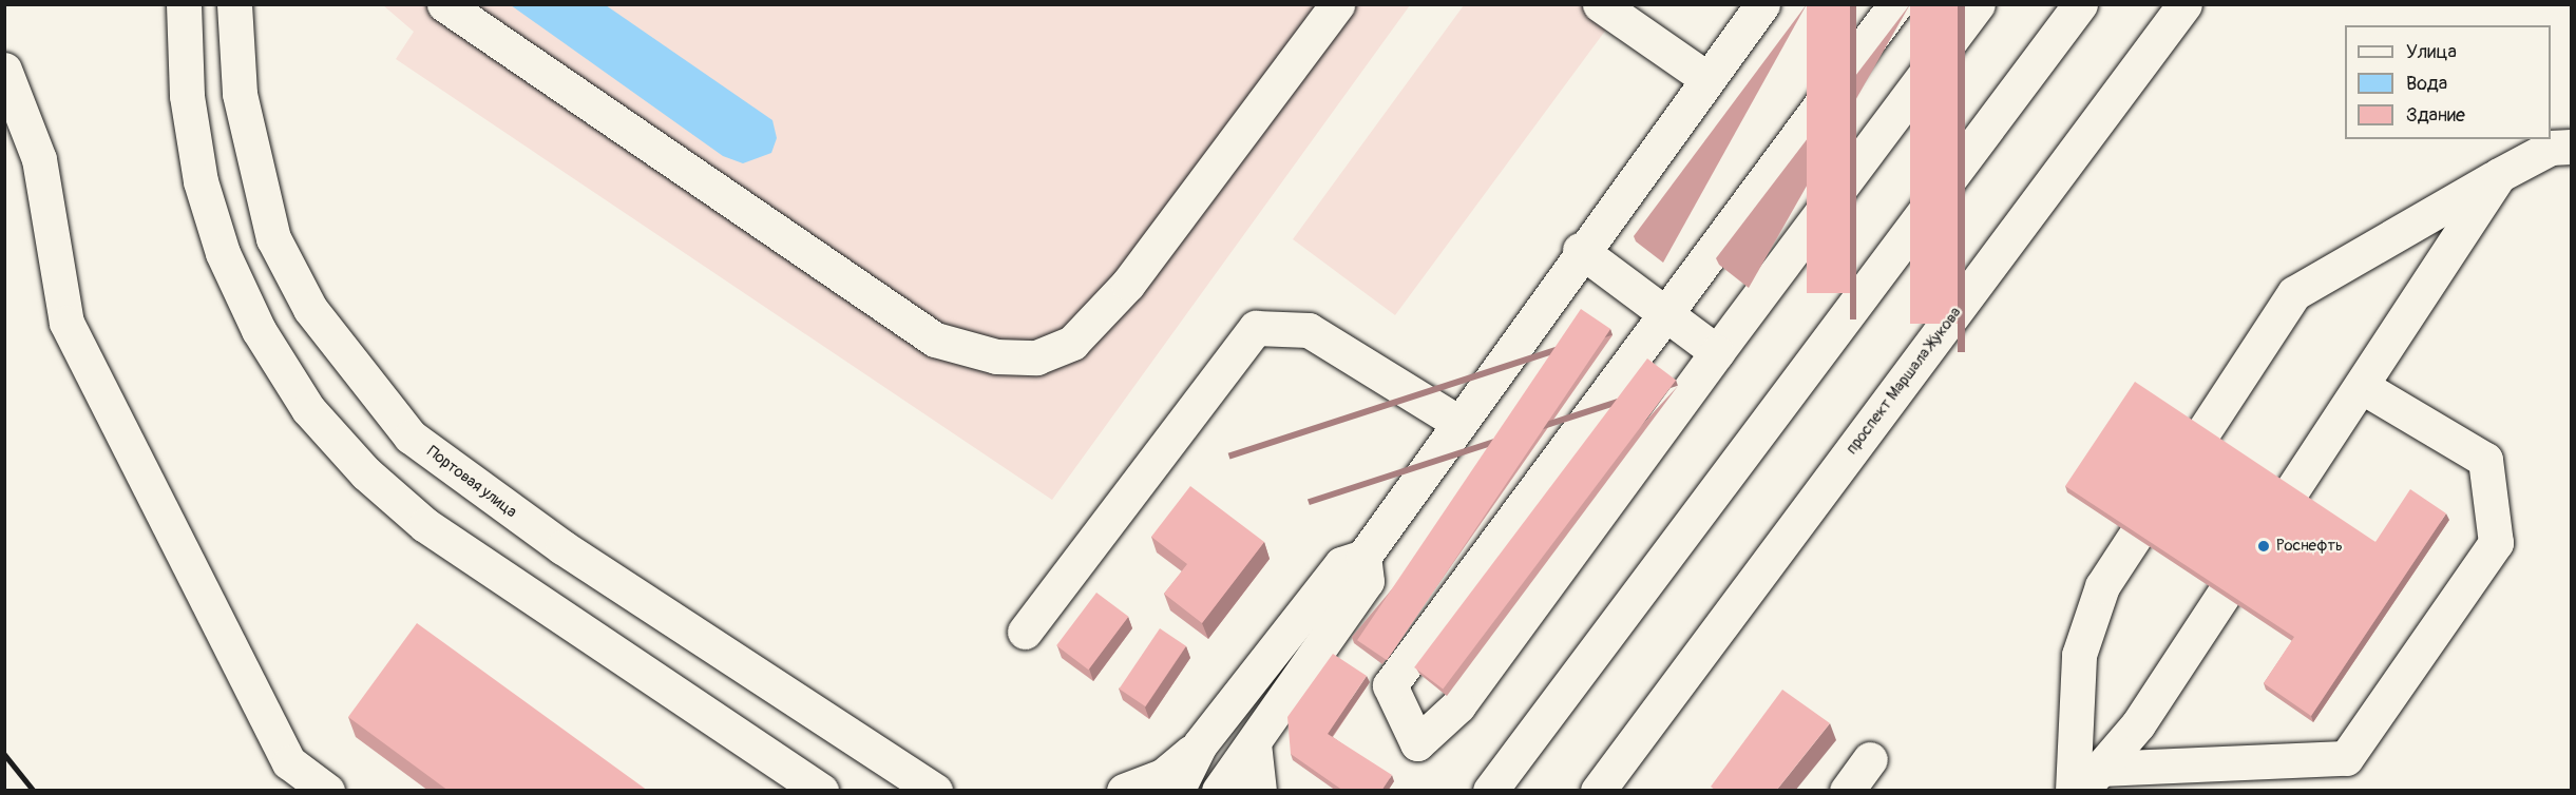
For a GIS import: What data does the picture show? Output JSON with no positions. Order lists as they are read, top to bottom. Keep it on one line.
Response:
{"streets":{"street":["проспект Маршала Жукова","Портовая улица"]},"places":["Роснефть"],"legend":["Улица","Вода","Здание"]}
